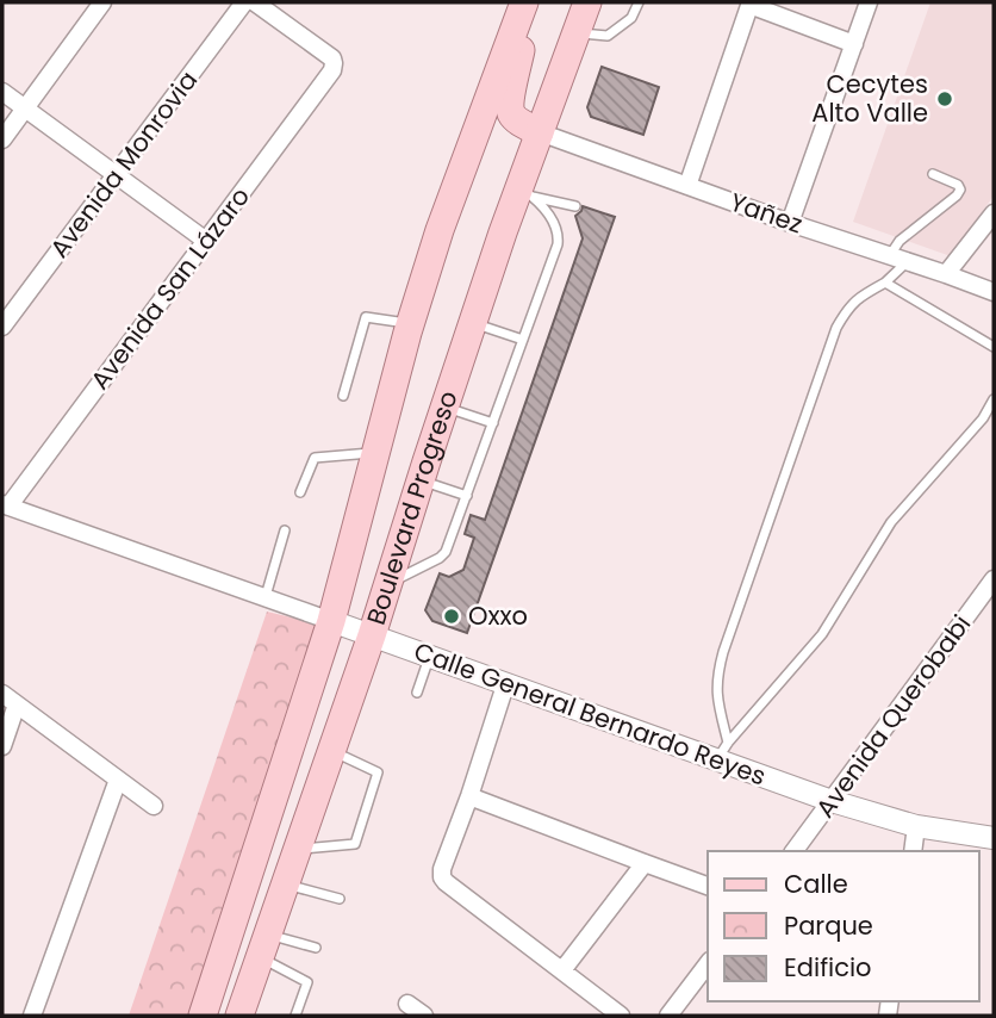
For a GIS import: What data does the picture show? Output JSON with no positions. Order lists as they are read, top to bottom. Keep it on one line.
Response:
{"streets":{"main road":["Boulevard Progreso"],"street":["Avenida Monrovia","Yañez","Avenida San Lázaro","Calle General Bernardo Reyes","Avenida Querobabi"]},"crossings":[["Yañez","Boulevard Progreso"],["Avenida San Lázaro","Calle General Bernardo Reyes"],["Boulevard Progreso","Calle General Bernardo Reyes"],["Calle General Bernardo Reyes","Avenida Querobabi"]],"places":["Cecytes Alto Valle","Oxxo"],"legend":["Calle","Parque","Edificio"]}
